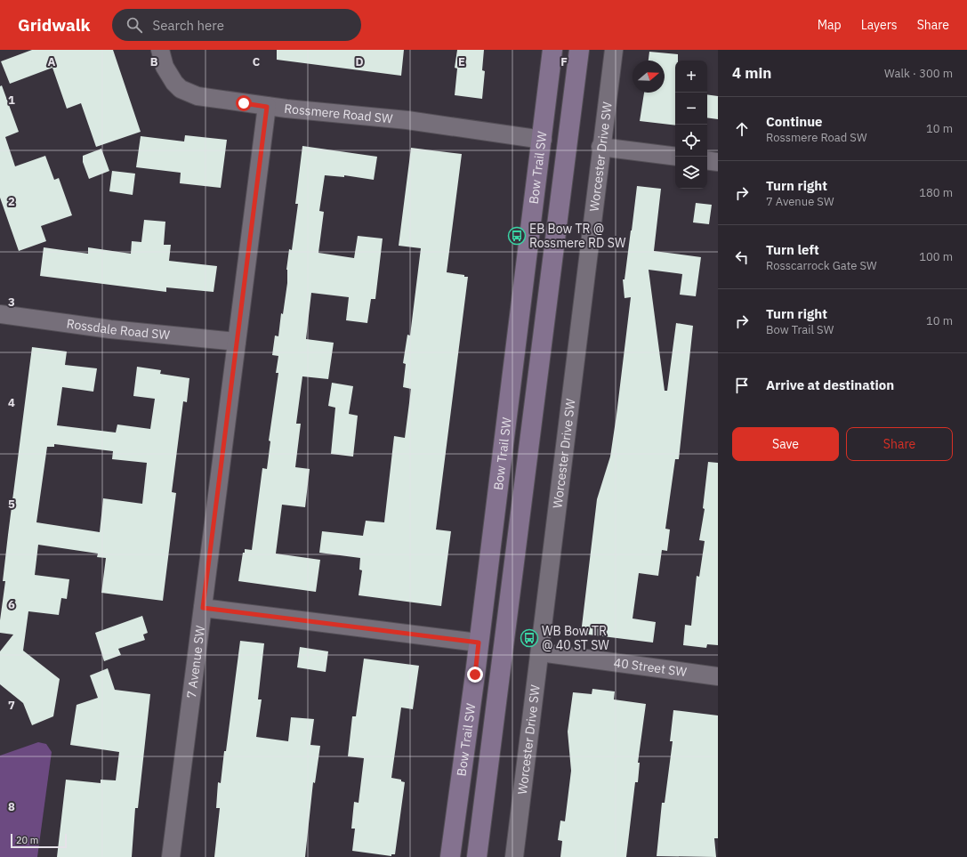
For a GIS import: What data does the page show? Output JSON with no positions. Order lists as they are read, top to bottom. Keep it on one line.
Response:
{"streets":{"main road":["Bow Trail SW"],"street":["Rossmere Road SW","Worcester Drive SW","Rossdale Road SW","7 Avenue SW","40 Street SW"]},"crossings":[["Rossmere Road SW","Bow Trail SW"],["Rossmere Road SW","7 Avenue SW"],["Worcester Drive SW","40 Street SW"],["Rossdale Road SW","7 Avenue SW"]],"places":{"bus stop":["EB Bow TR @ Rossmere RD SW","WB Bow TR @ 40 ST SW"]},"scale_bar":"20 m","north":"right","page":{"header":"Gridwalk","search":"Search here","nav":["Map","Layers","Share"],"heading":["4 min","Walk · 300 m"],"map_buttons":["+","−"],"list":[["Continue","Rossmere Road SW","10 m"],["Turn right","7 Avenue SW","180 m"],["Turn left","Rosscarrock Gate SW","100 m"],["Turn right","Bow Trail SW","10 m"],"Arrive at destination"],"buttons":["Save","Share"],"scale":"20 m"},"grid":{"columns":["A","B","C","D","E","F"],"rows":["1","2","3","4","5","6","7","8"]}}
